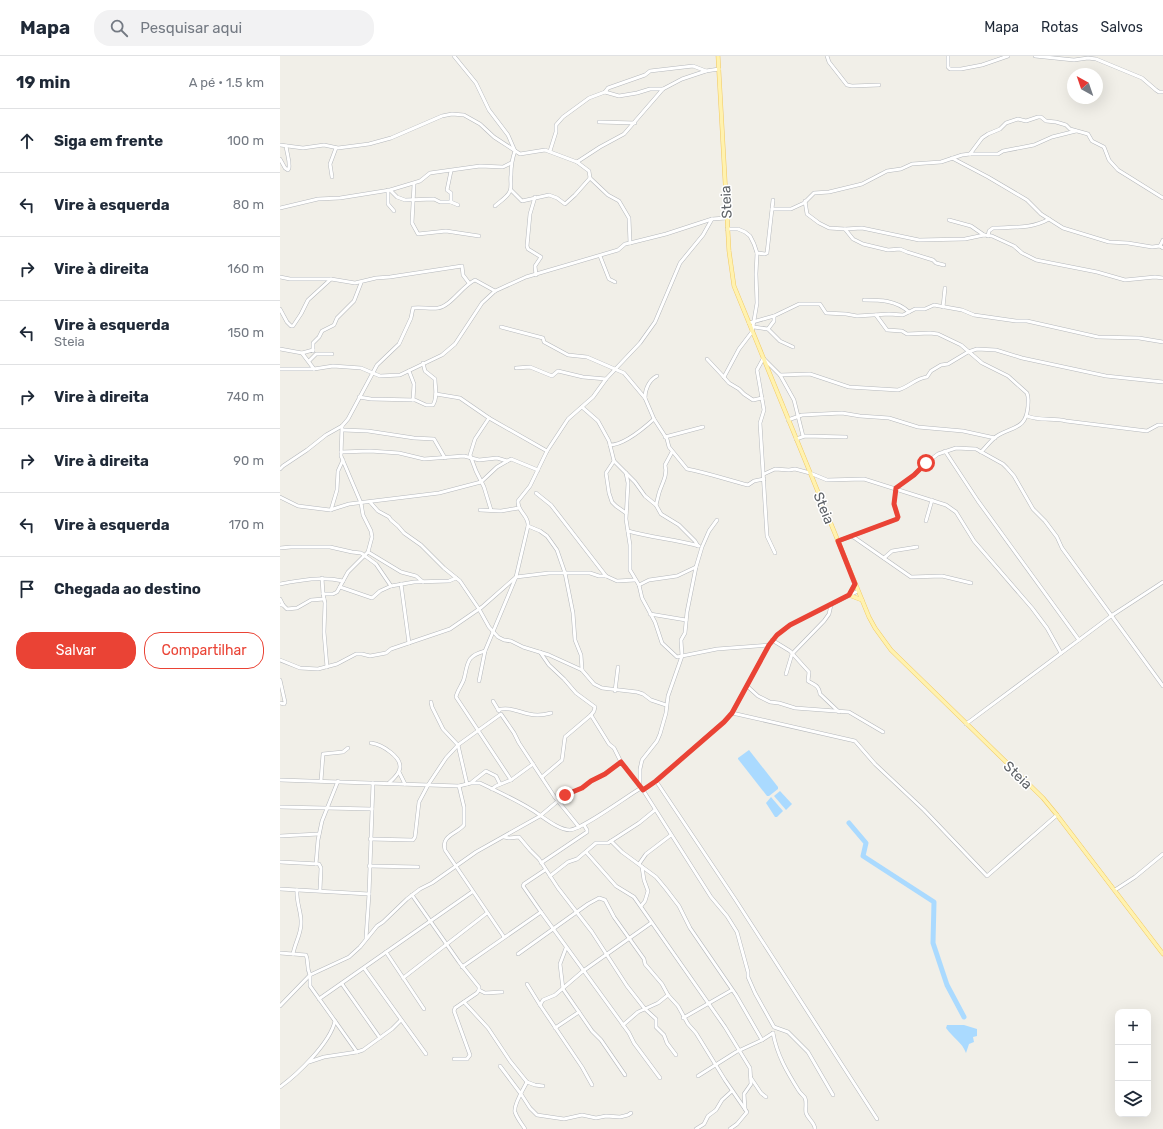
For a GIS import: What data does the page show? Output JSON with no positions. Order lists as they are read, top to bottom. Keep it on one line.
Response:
{"streets":{"main road":["Steia"]},"north":"top left","page":{"header":"Mapa","search":"Pesquisar aqui","nav":["Mapa","Rotas","Salvos"],"heading":["19 min","A pé · 1.5 km"],"list":[["Siga em frente","100 m"],["Vire à esquerda","80 m"],["Vire à direita","160 m"],["Vire à esquerda","Steia","150 m"],["Vire à direita","740 m"],["Vire à direita","90 m"],["Vire à esquerda","170 m"],"Chegada ao destino"],"buttons":["Salvar","Compartilhar"],"map_buttons":["+","−"]}}
